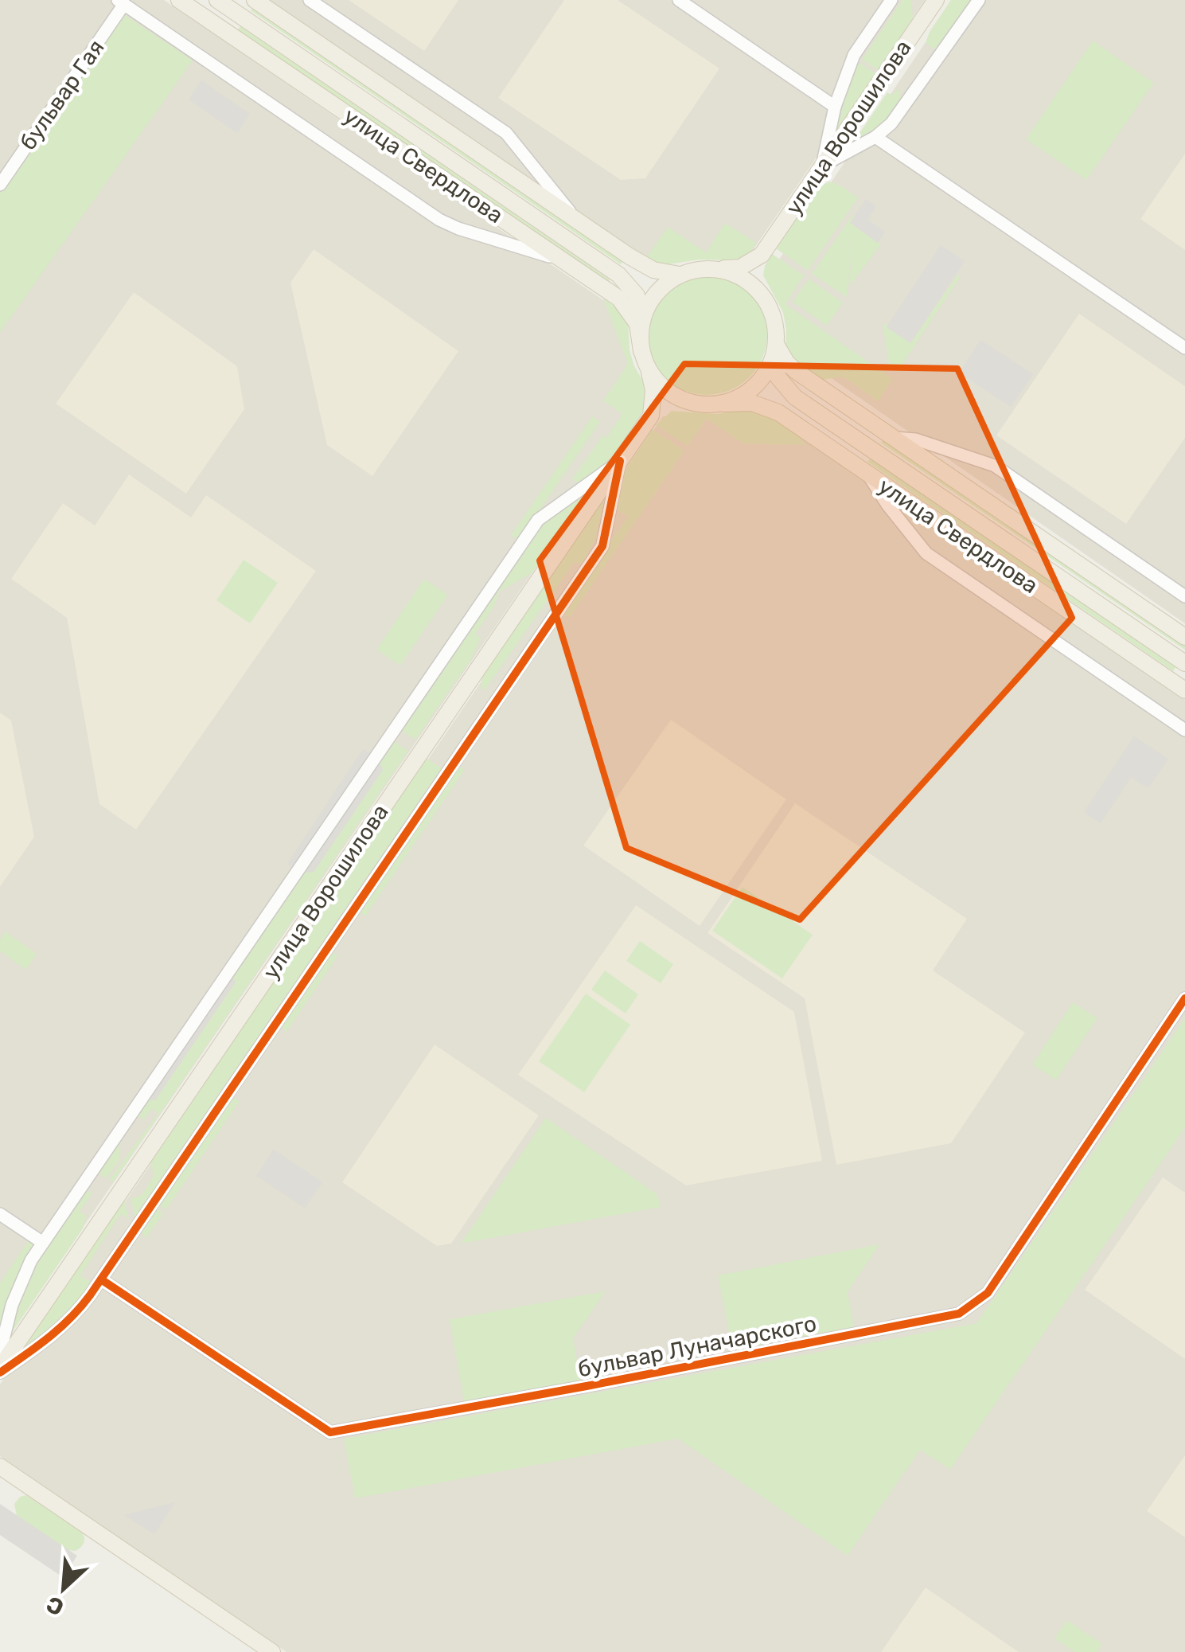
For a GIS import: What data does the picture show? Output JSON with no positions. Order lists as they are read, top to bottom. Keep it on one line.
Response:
{"streets":{"main road":["улица Ворошилова","улица Свердлова"],"street":["бульвар Гая","бульвар Луначарского"]},"north":"bottom left"}
